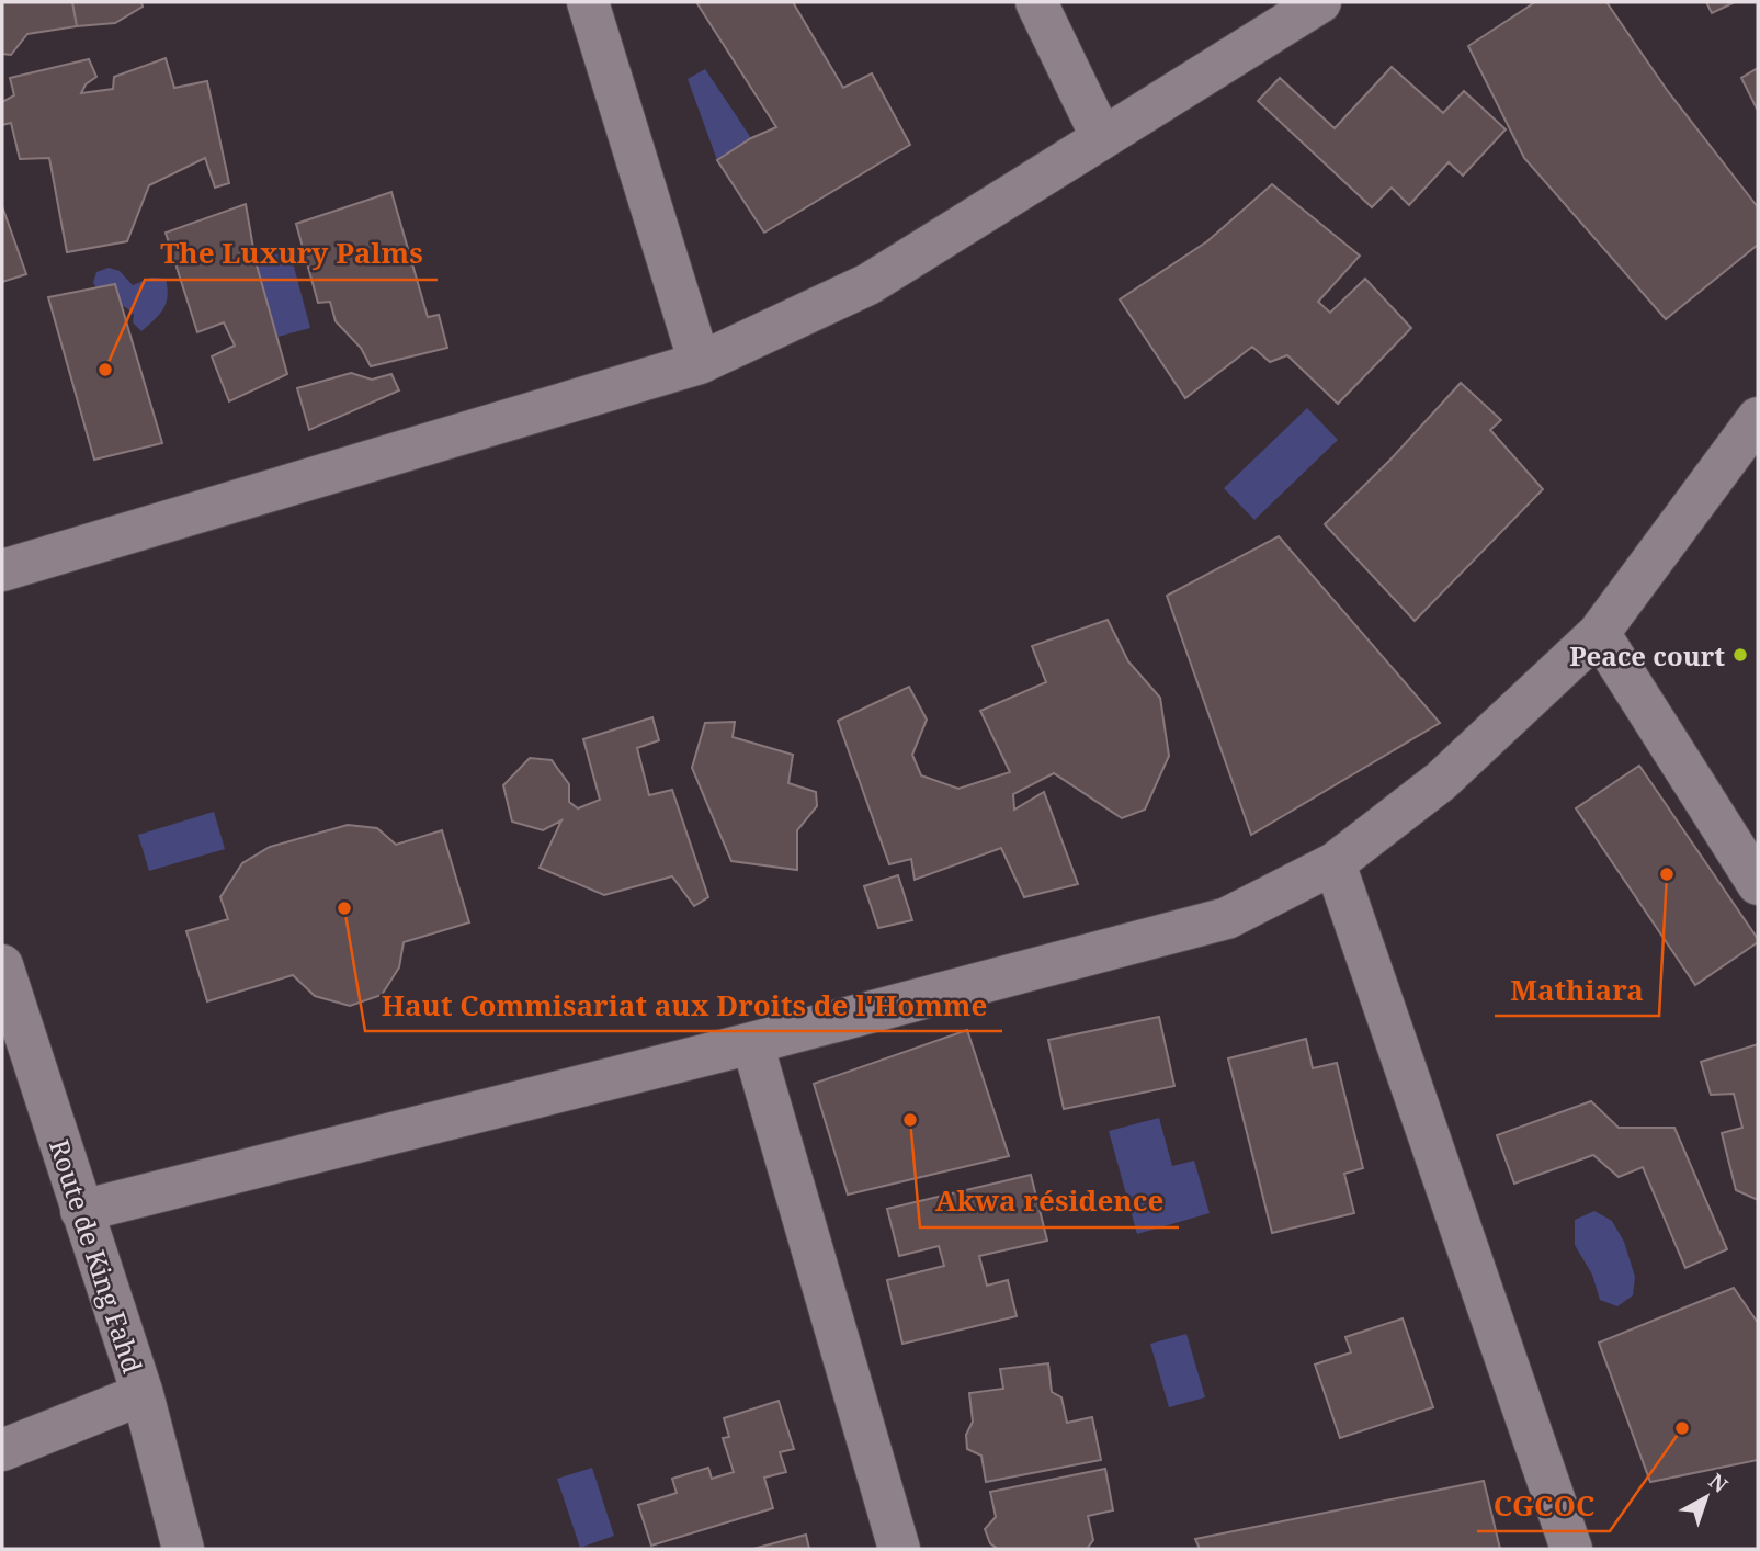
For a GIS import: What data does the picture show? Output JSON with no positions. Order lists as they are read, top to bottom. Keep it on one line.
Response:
{"streets":{"street":["Route de King Fahd"]},"places":["The Luxury Palms","Peace court","Mathiara","Haut Commisariat aux Droits de l'Homme","Akwa résidence","CGCOC"],"north":"top right"}
